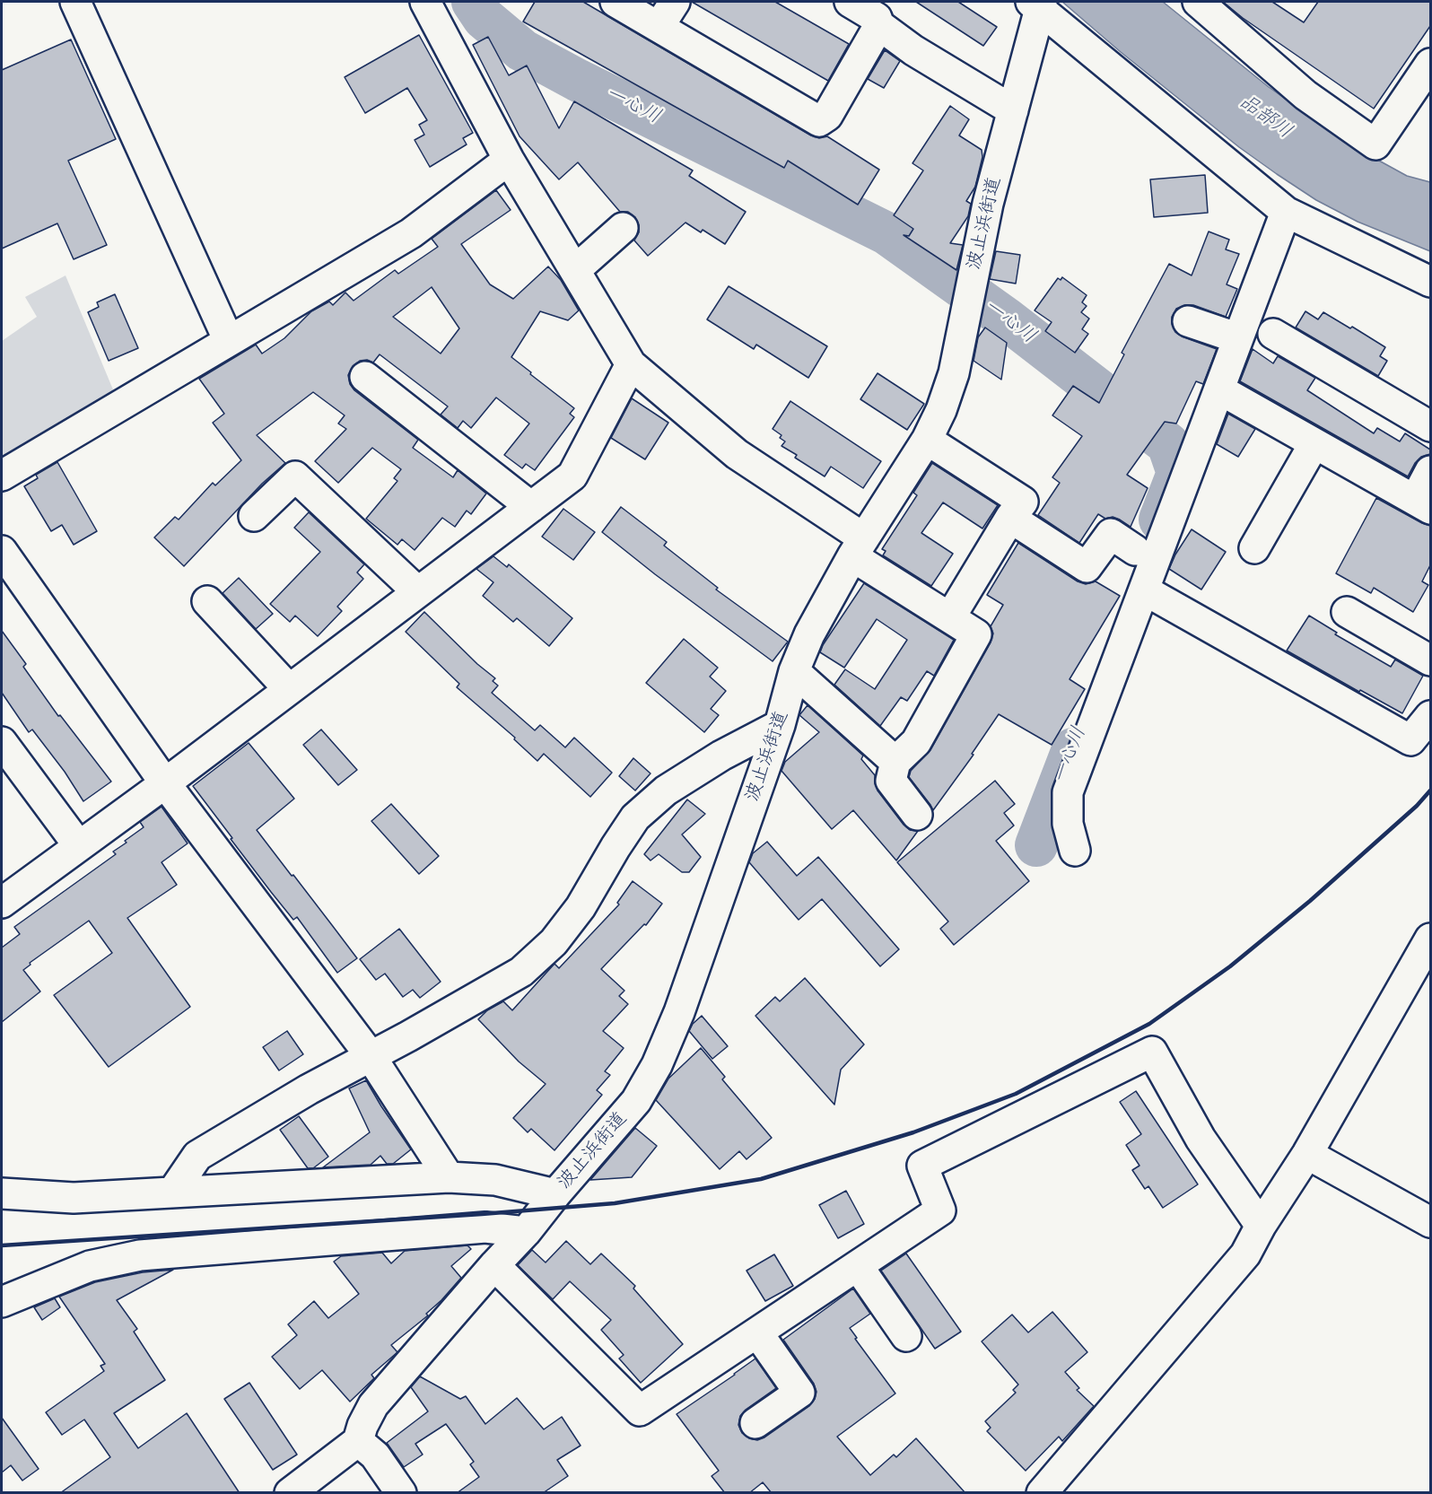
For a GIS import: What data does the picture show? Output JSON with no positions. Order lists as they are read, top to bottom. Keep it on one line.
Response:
{"streets":{"street":["波止浜街道"]},"water":["一心川","品部川"]}
